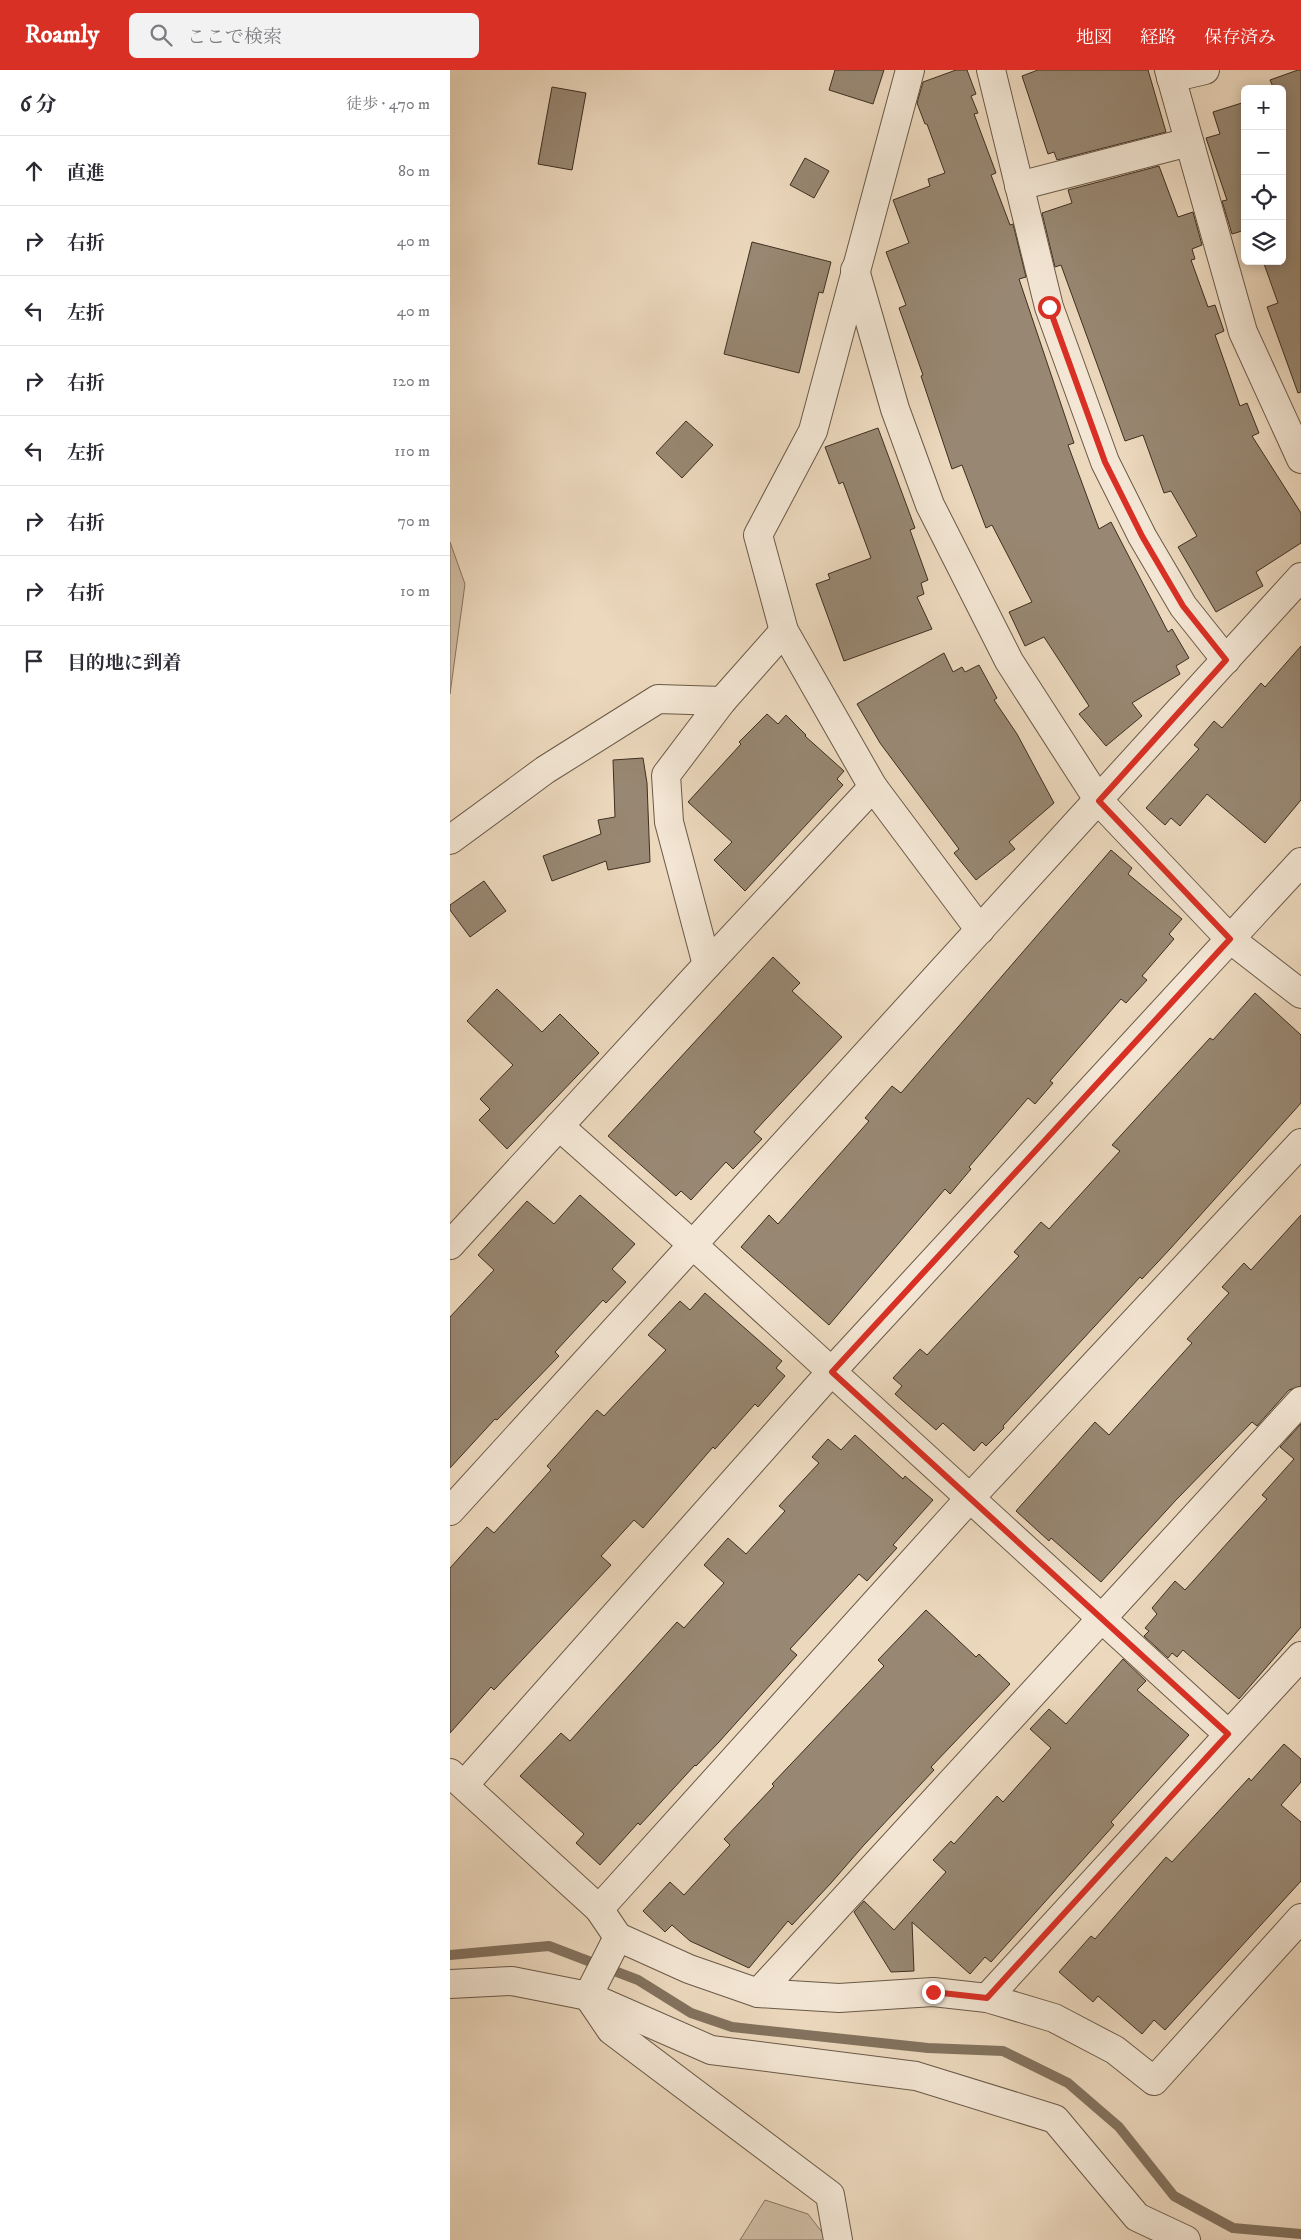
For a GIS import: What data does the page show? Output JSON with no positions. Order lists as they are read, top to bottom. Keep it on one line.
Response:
{"page":{"header":"Roamly","search":"ここで検索","nav":["地図","経路","保存済み"],"heading":["6 分","徒歩 · 470 m"],"map_buttons":["+","−"],"list":[["直進","80 m"],["右折","40 m"],["左折","40 m"],["右折","120 m"],["左折","110 m"],["右折","70 m"],["右折","10 m"],"目的地に到着"]}}
